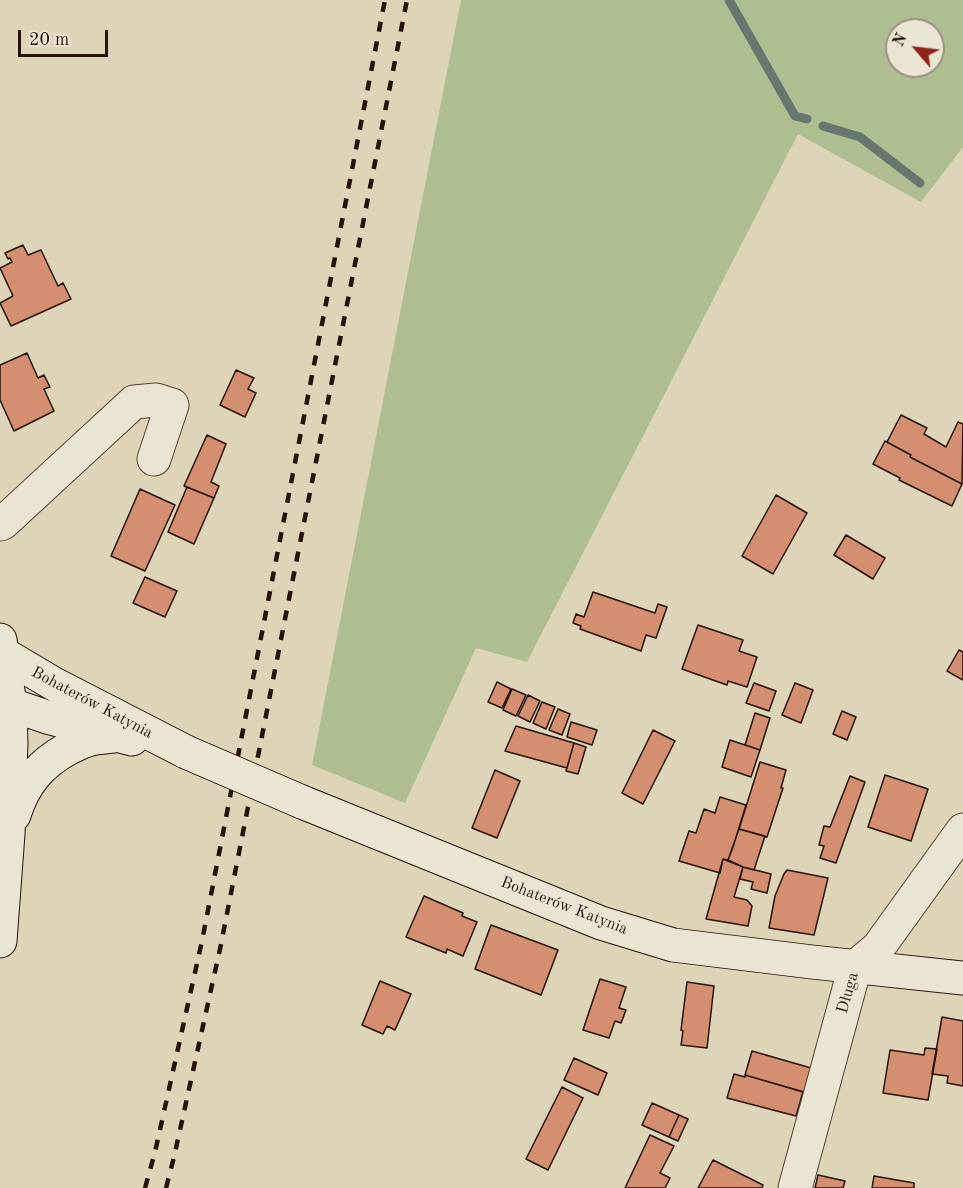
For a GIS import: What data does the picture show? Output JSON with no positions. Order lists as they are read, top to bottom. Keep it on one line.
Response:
{"streets":{"street":["Bohaterów Katynia","Długa"]},"crossings":[["Bohaterów Katynia","Długa"]],"scale_bar":"20 m","north":"top left"}
